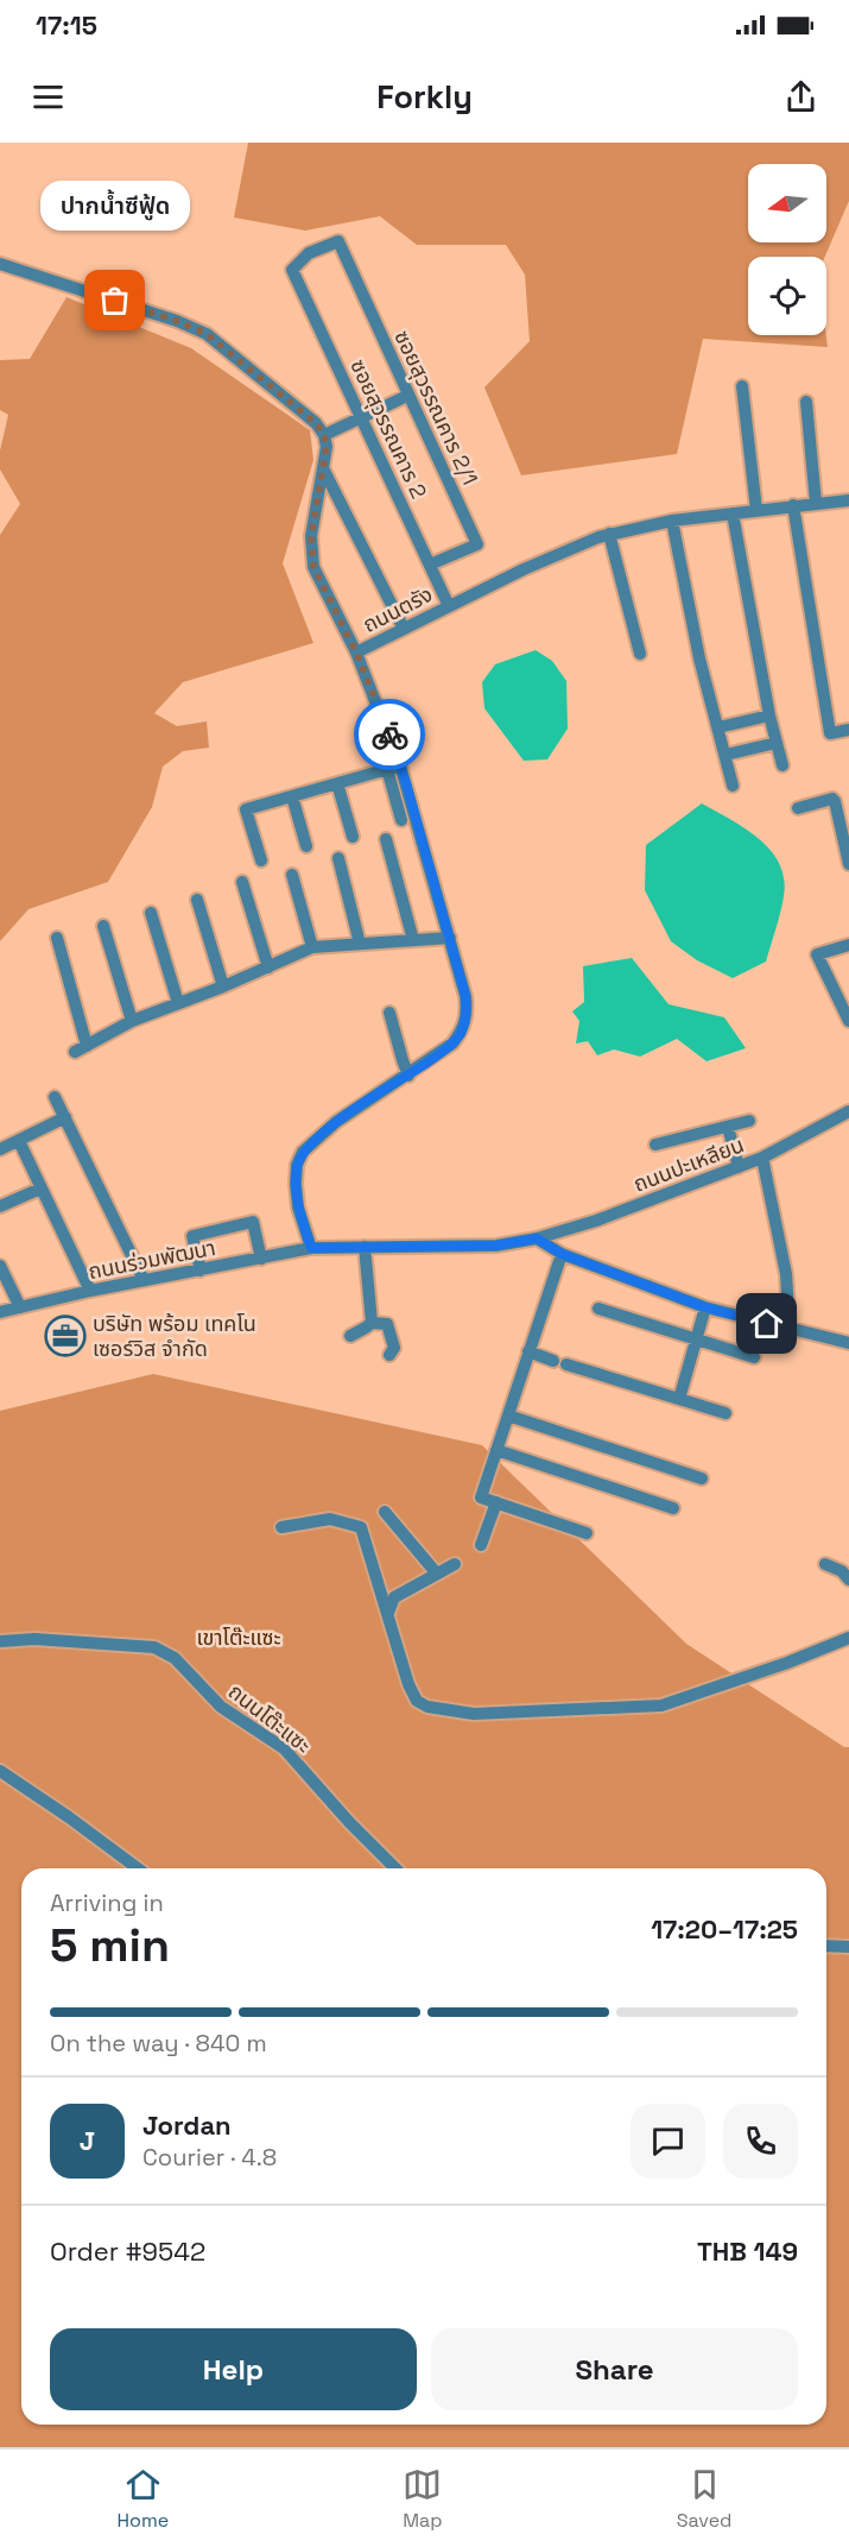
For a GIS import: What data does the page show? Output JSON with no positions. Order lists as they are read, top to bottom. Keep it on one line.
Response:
{"streets":{"street":["ซอยสุวรรณคาร 2/1","ซอยสุวรรณคาร 2","ถนนตรัง","ถนนปะเหลียน","ถนนร่วมพัฒนา","ถนนโต๊ะแซะ"]},"crossings":[["ซอยสุวรรณคาร 2/1","ซอยสุวรรณคาร 2"],["ซอยสุวรรณคาร 2","ถนนตรัง"],["ถนนตรัง","ถนนร่วมพัฒนา"]],"parks":["เขาโต๊ะแซะ"],"places":{"other":["ปากน้ำซีฟู้ด"],"office":["บริษัท พร้อม เทคโน เซอร์วิส จำกัด"]},"north":"left","page":{"status":"17:15","header":"Forkly","bubble":"ปากน้ำซีฟู้ด","heading":["5 min","Arriving in","17:20–17:25"],"panel":["Jordan","Courier · 4.8","Order #9542","THB 149"],"bar":"On the way · 840 m","round":"J","buttons":["Help","Share"],"tabs":["Home","Map","Saved"]}}
